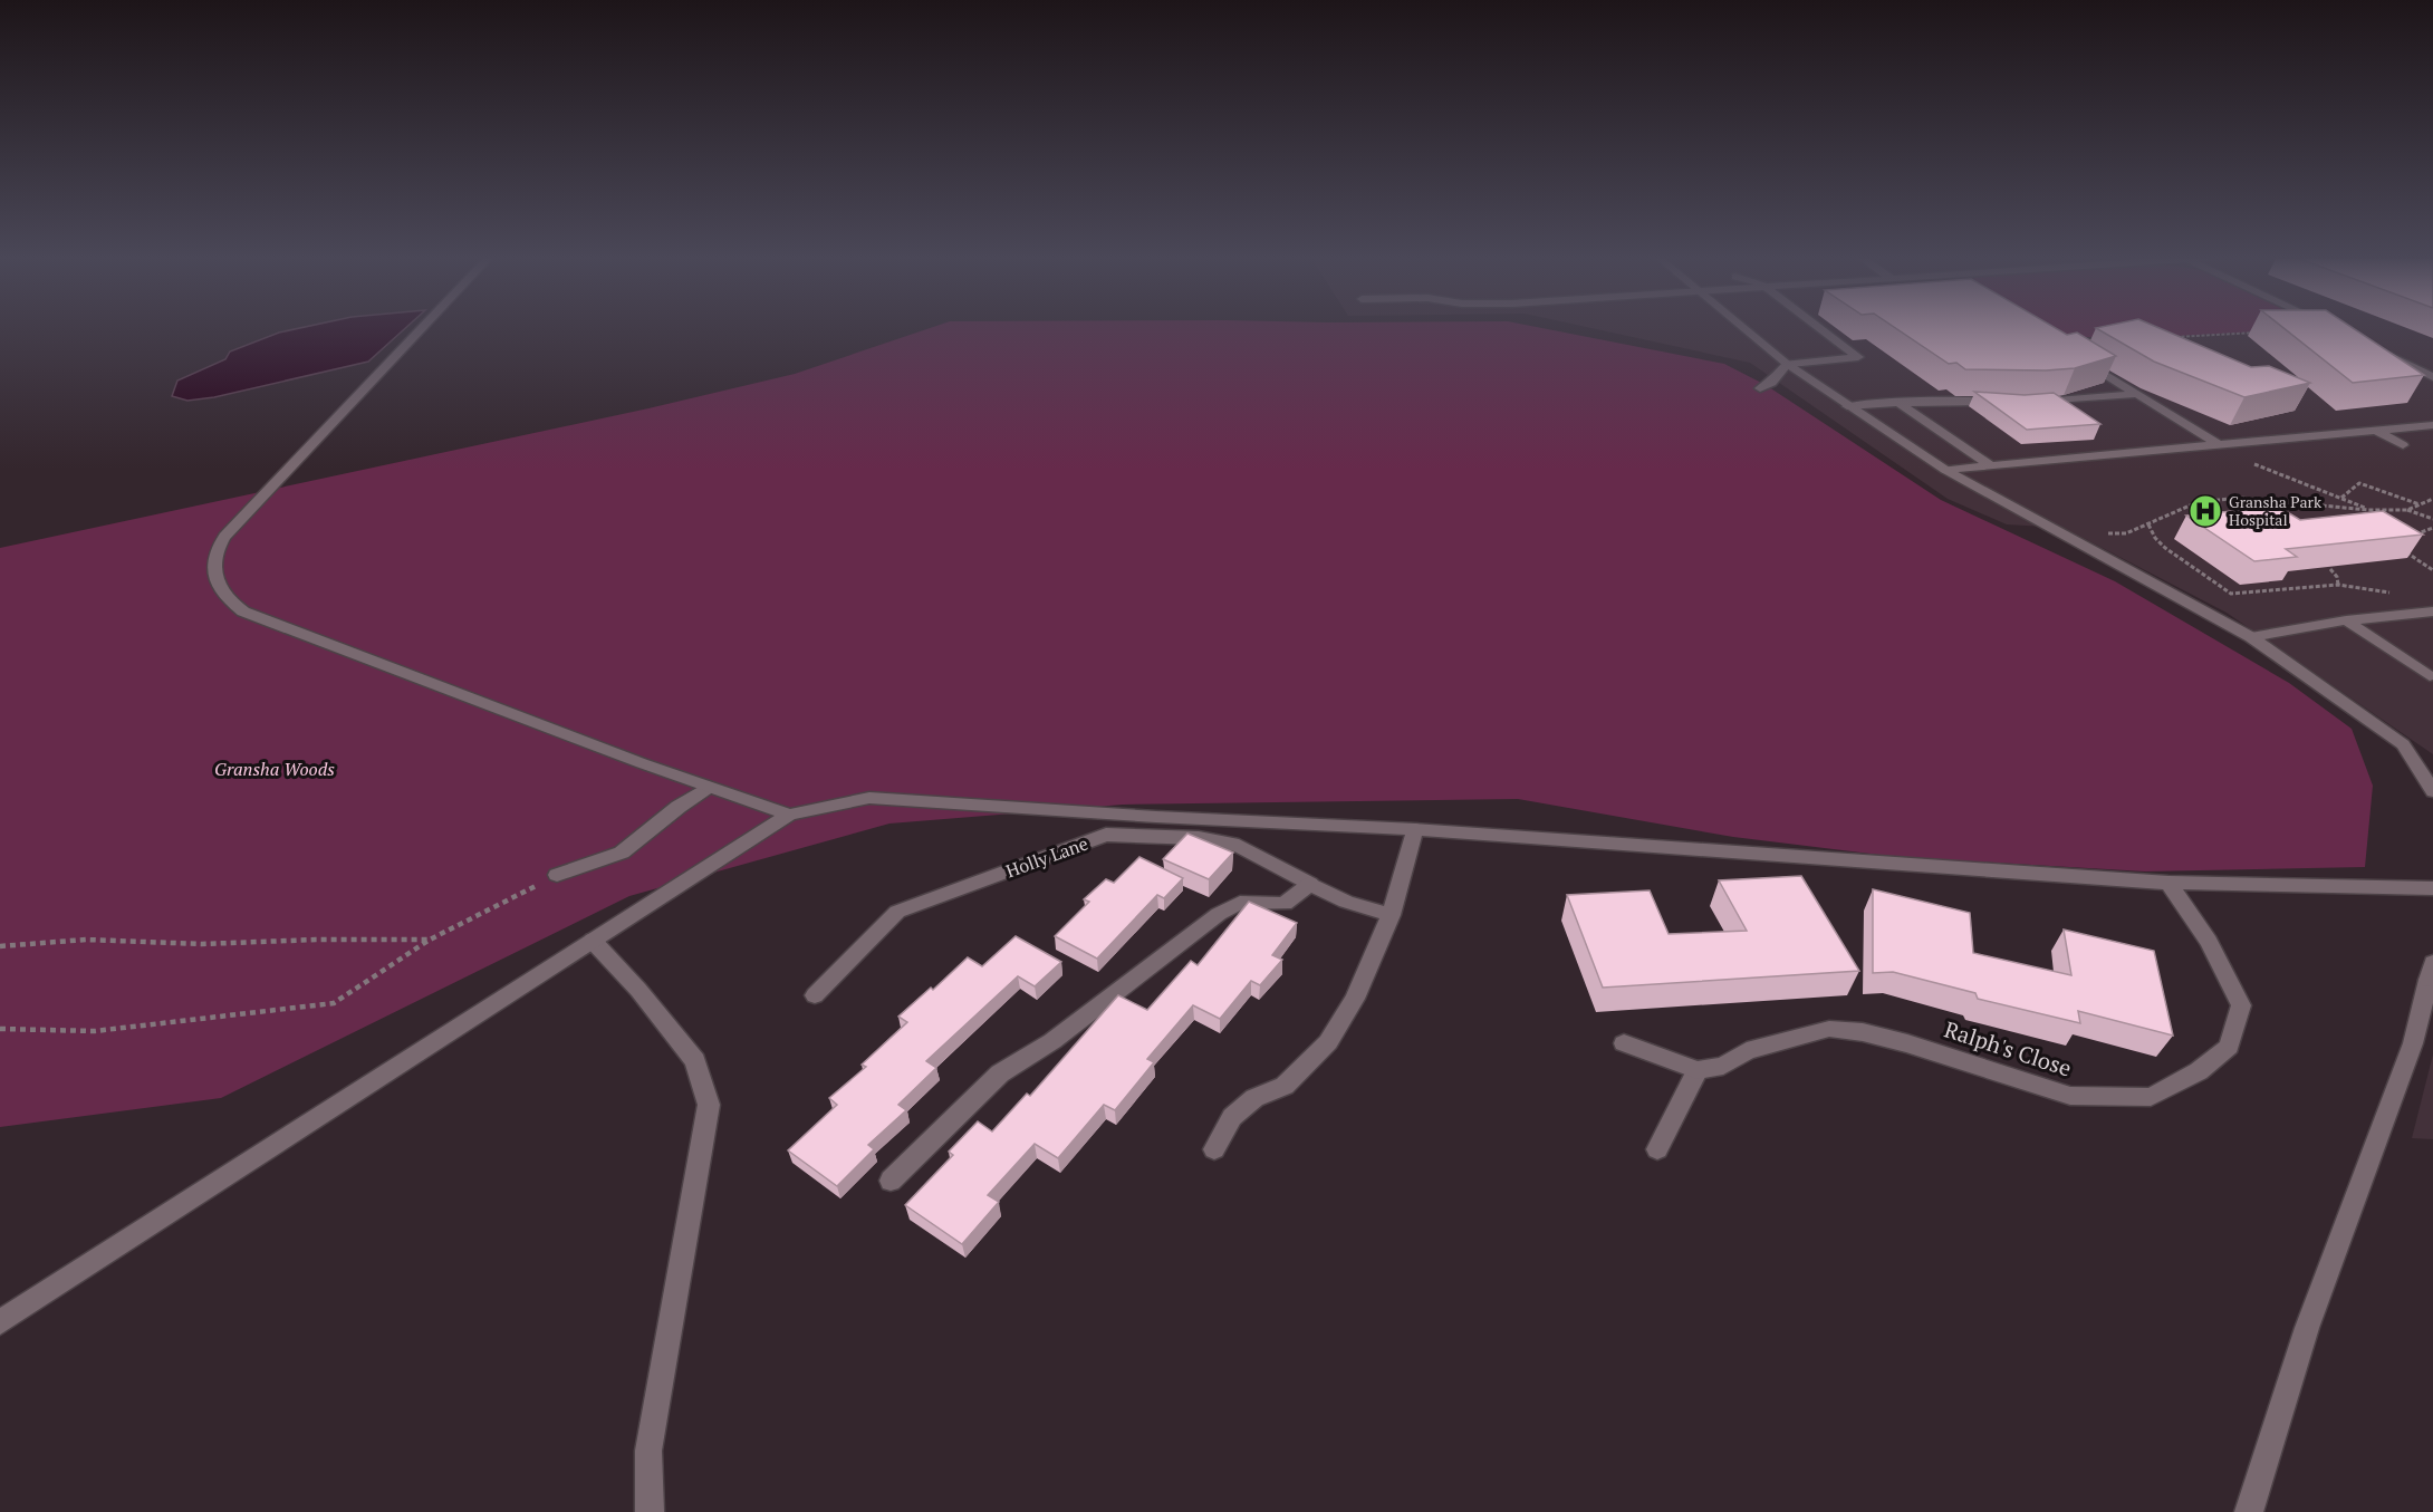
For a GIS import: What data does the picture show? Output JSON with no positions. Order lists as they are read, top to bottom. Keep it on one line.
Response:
{"streets":{"street":["Holly Lane","Ralph's Close"]},"parks":["Gransha Woods"],"places":{"hospital":["Gransha Park Hospital"]}}
